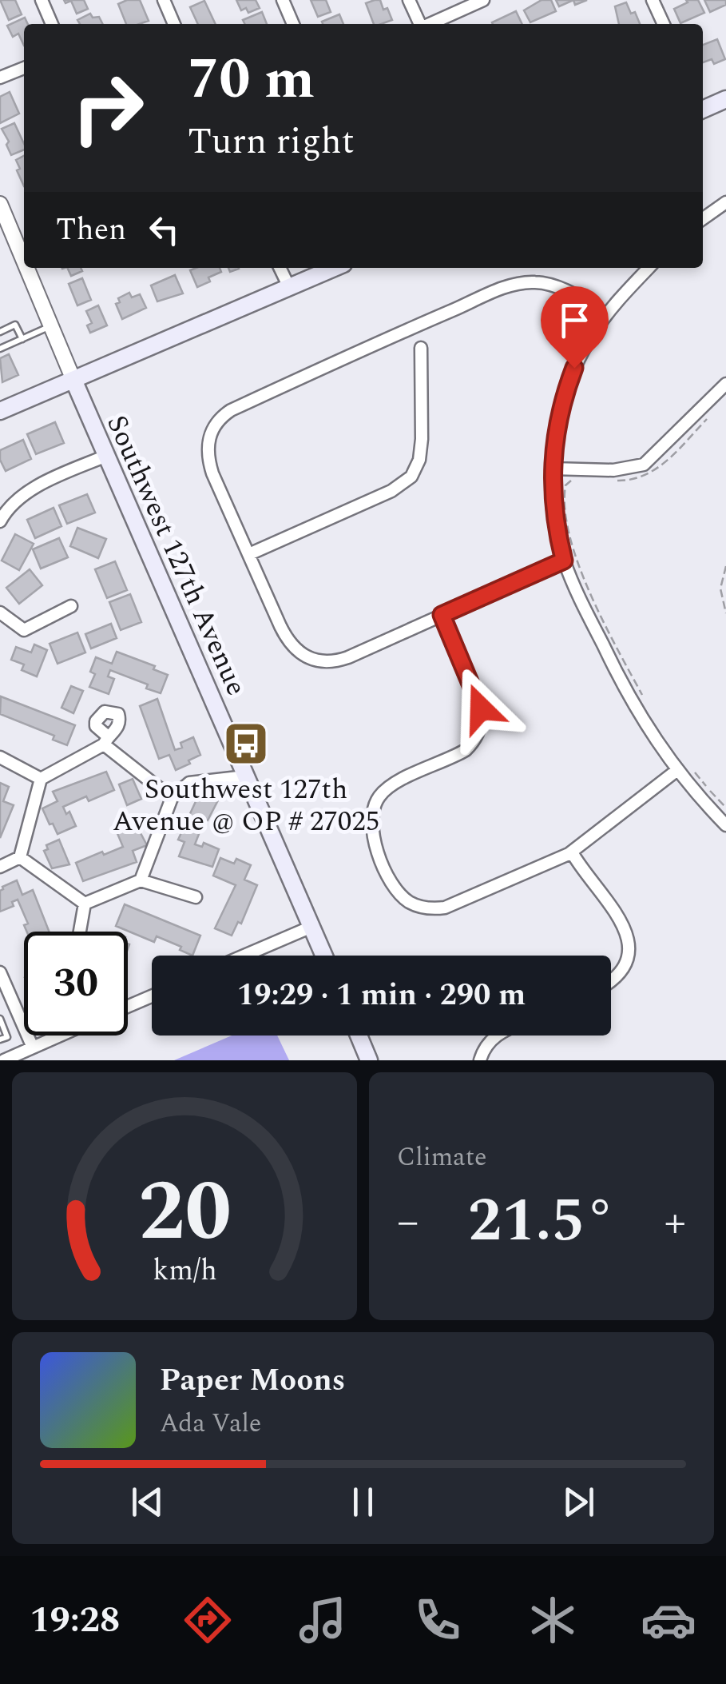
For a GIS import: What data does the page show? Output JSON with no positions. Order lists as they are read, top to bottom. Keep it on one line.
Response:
{"streets":{"main road":["Southwest 127th Avenue"]},"places":{"bus stop":["Southwest 127th Avenue @ OP # 27025"]},"page":{"turn":["70 m","Turn right"],"then":"Then","limit":"30","trip":"19:29 · 1 min · 290 m","tile":"Climate","heat":["−","21.5°","+"],"song":["Paper Moons","Ada Vale"],"tabs":"19:28","gauge":["20","km/h"]}}
